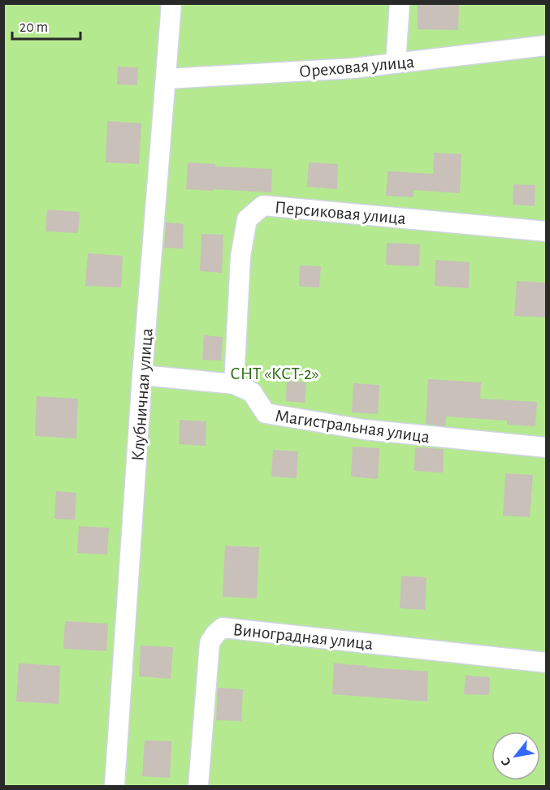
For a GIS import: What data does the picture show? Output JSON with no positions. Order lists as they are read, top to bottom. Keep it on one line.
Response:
{"streets":{"street":["Ореховая улица","Персиковая улица","Клубничная улица","Магистральная улица","Виноградная улица"]},"crossings":[["Ореховая улица","Клубничная улица"],["Персиковая улица","Магистральная улица"],["Клубничная улица","Магистральная улица"]],"parks":["СНТ «КСТ-2»"],"scale_bar":"20 m","north":"bottom left"}
